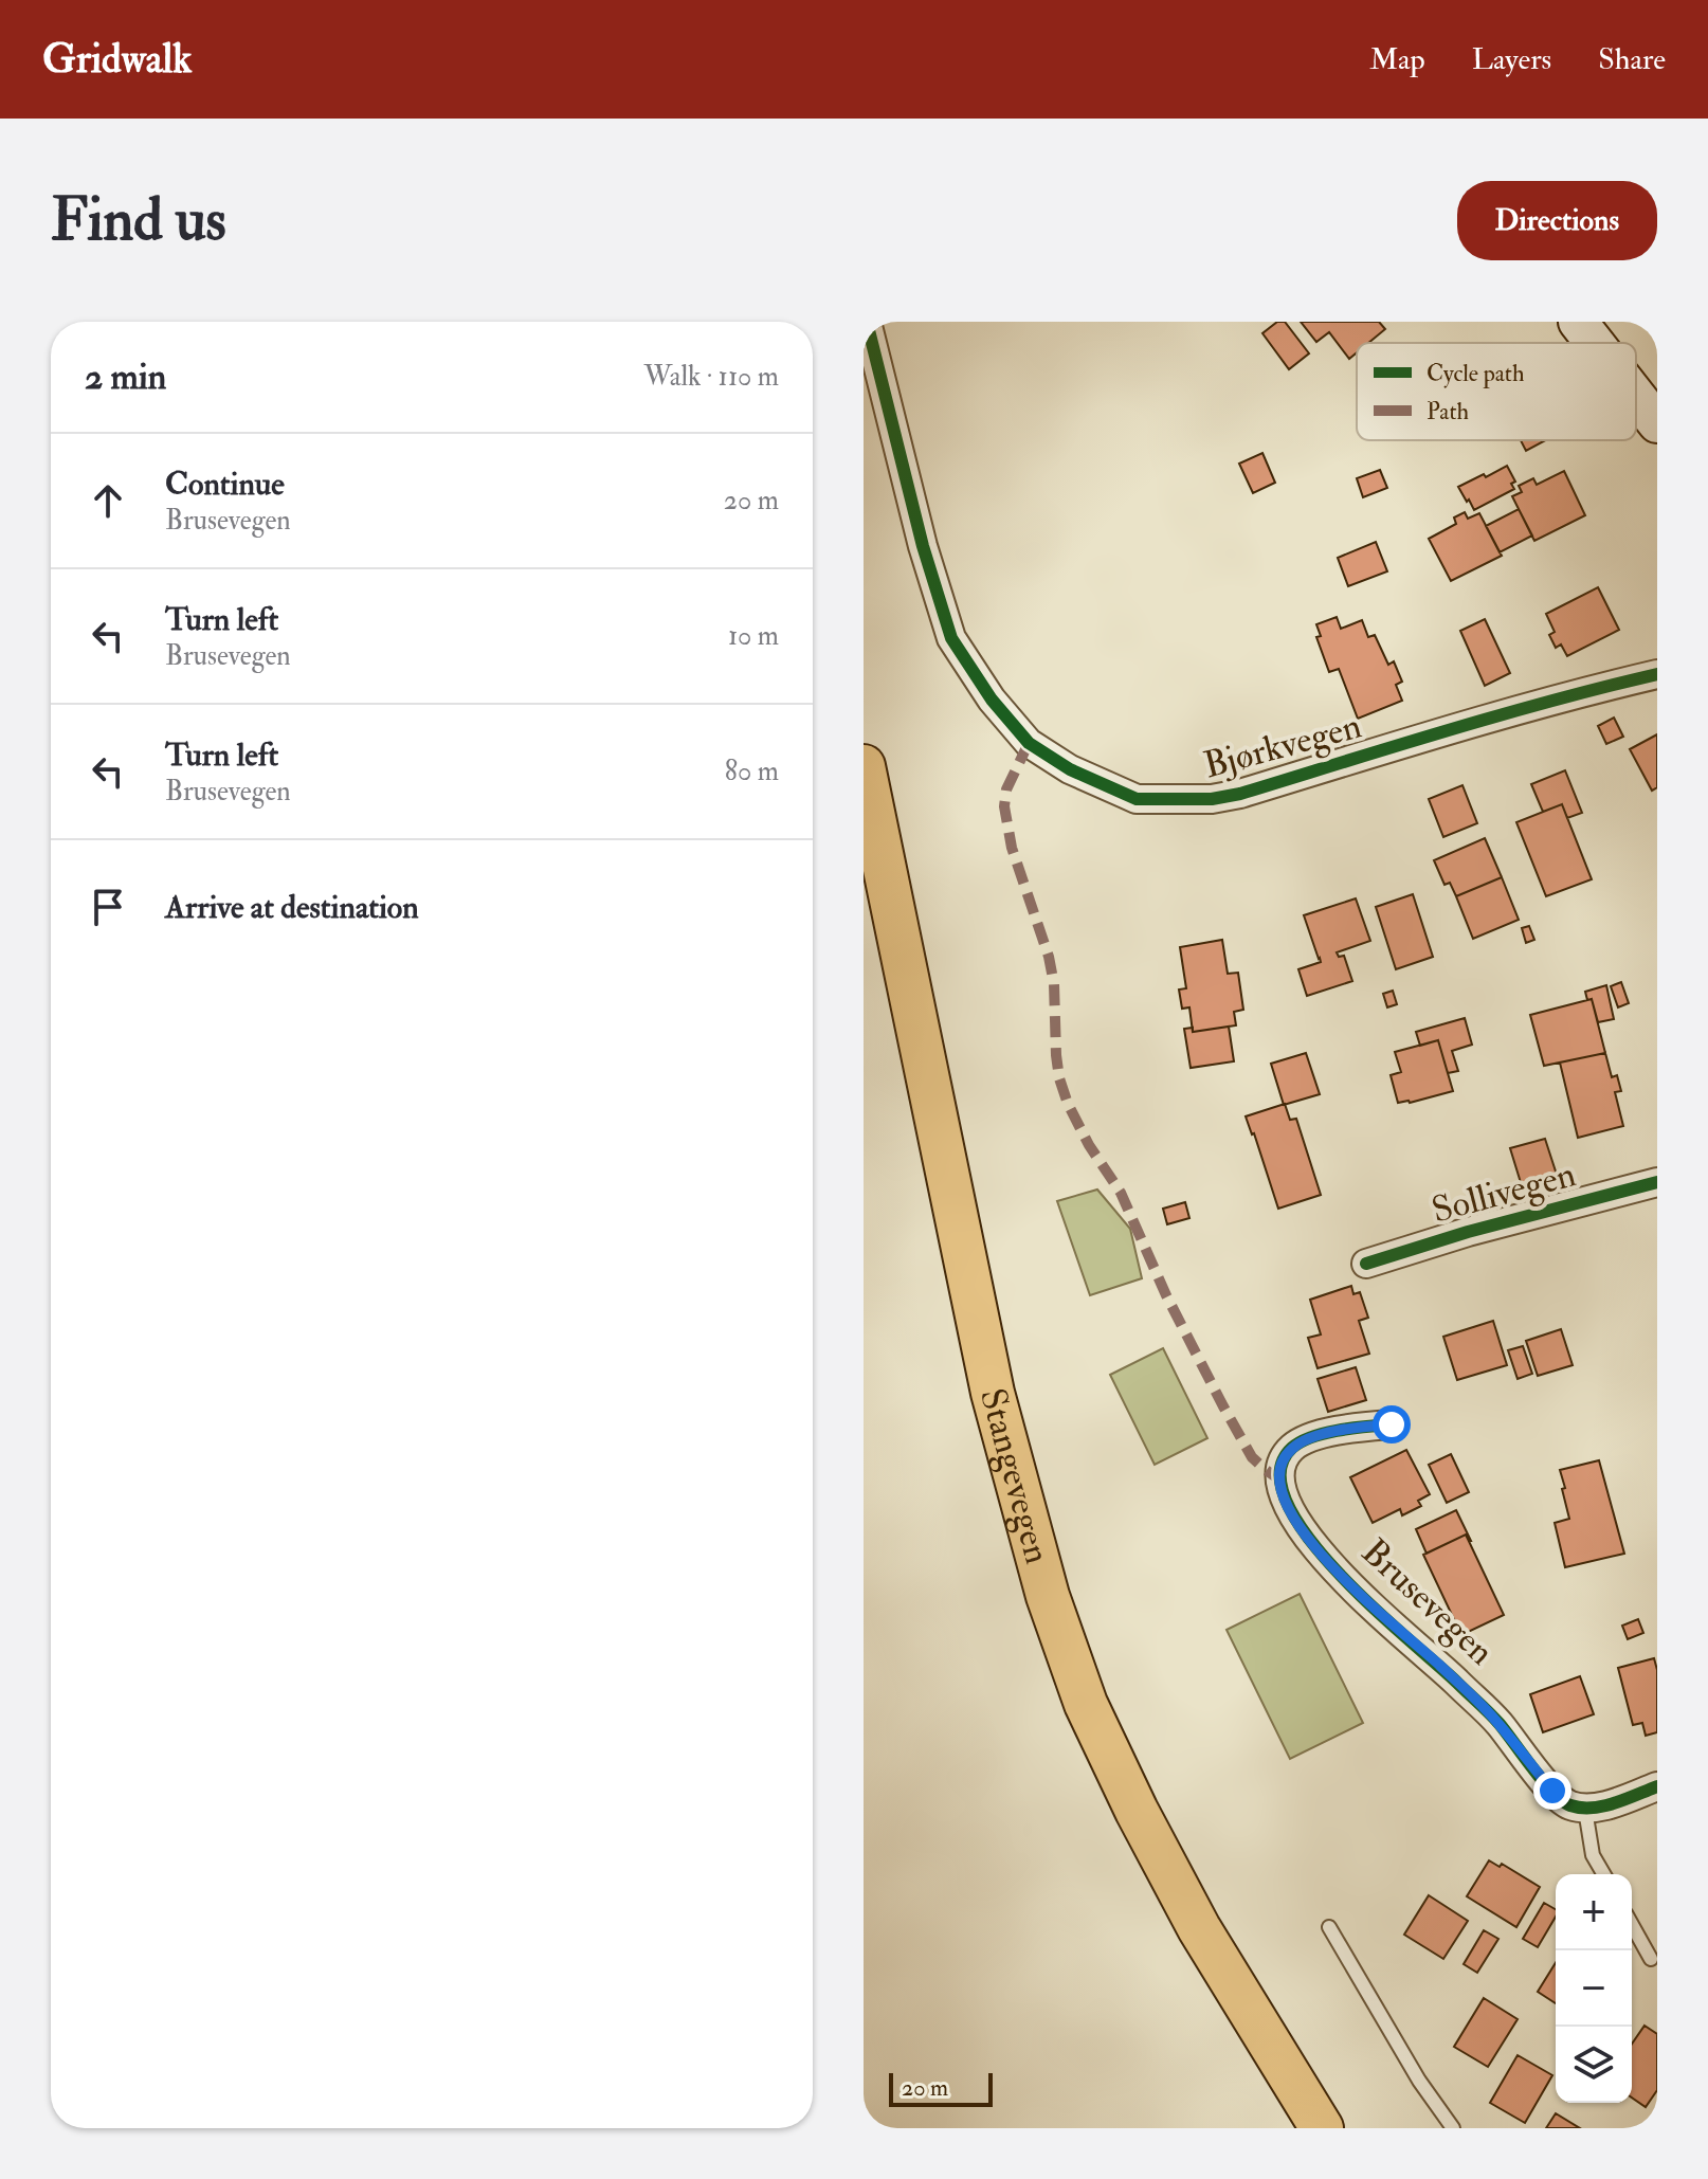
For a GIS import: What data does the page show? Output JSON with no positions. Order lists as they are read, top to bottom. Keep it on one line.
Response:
{"streets":{"main road":["Stangevegen"],"street":["Bjørkvegen","Sollivegen","Brusevegen"]},"legend":["Cycle path","Path"],"scale_bar":"20 m","page":{"header":"Gridwalk","nav":["Map","Layers","Share"],"buttons":"Directions","title":"Find us","heading":["2 min","Walk · 110 m"],"list":[["Continue","Brusevegen","20 m"],["Turn left","Brusevegen","10 m"],["Turn left","Brusevegen","80 m"],"Arrive at destination"],"map_buttons":["+","−"],"scale":"20 m"}}
